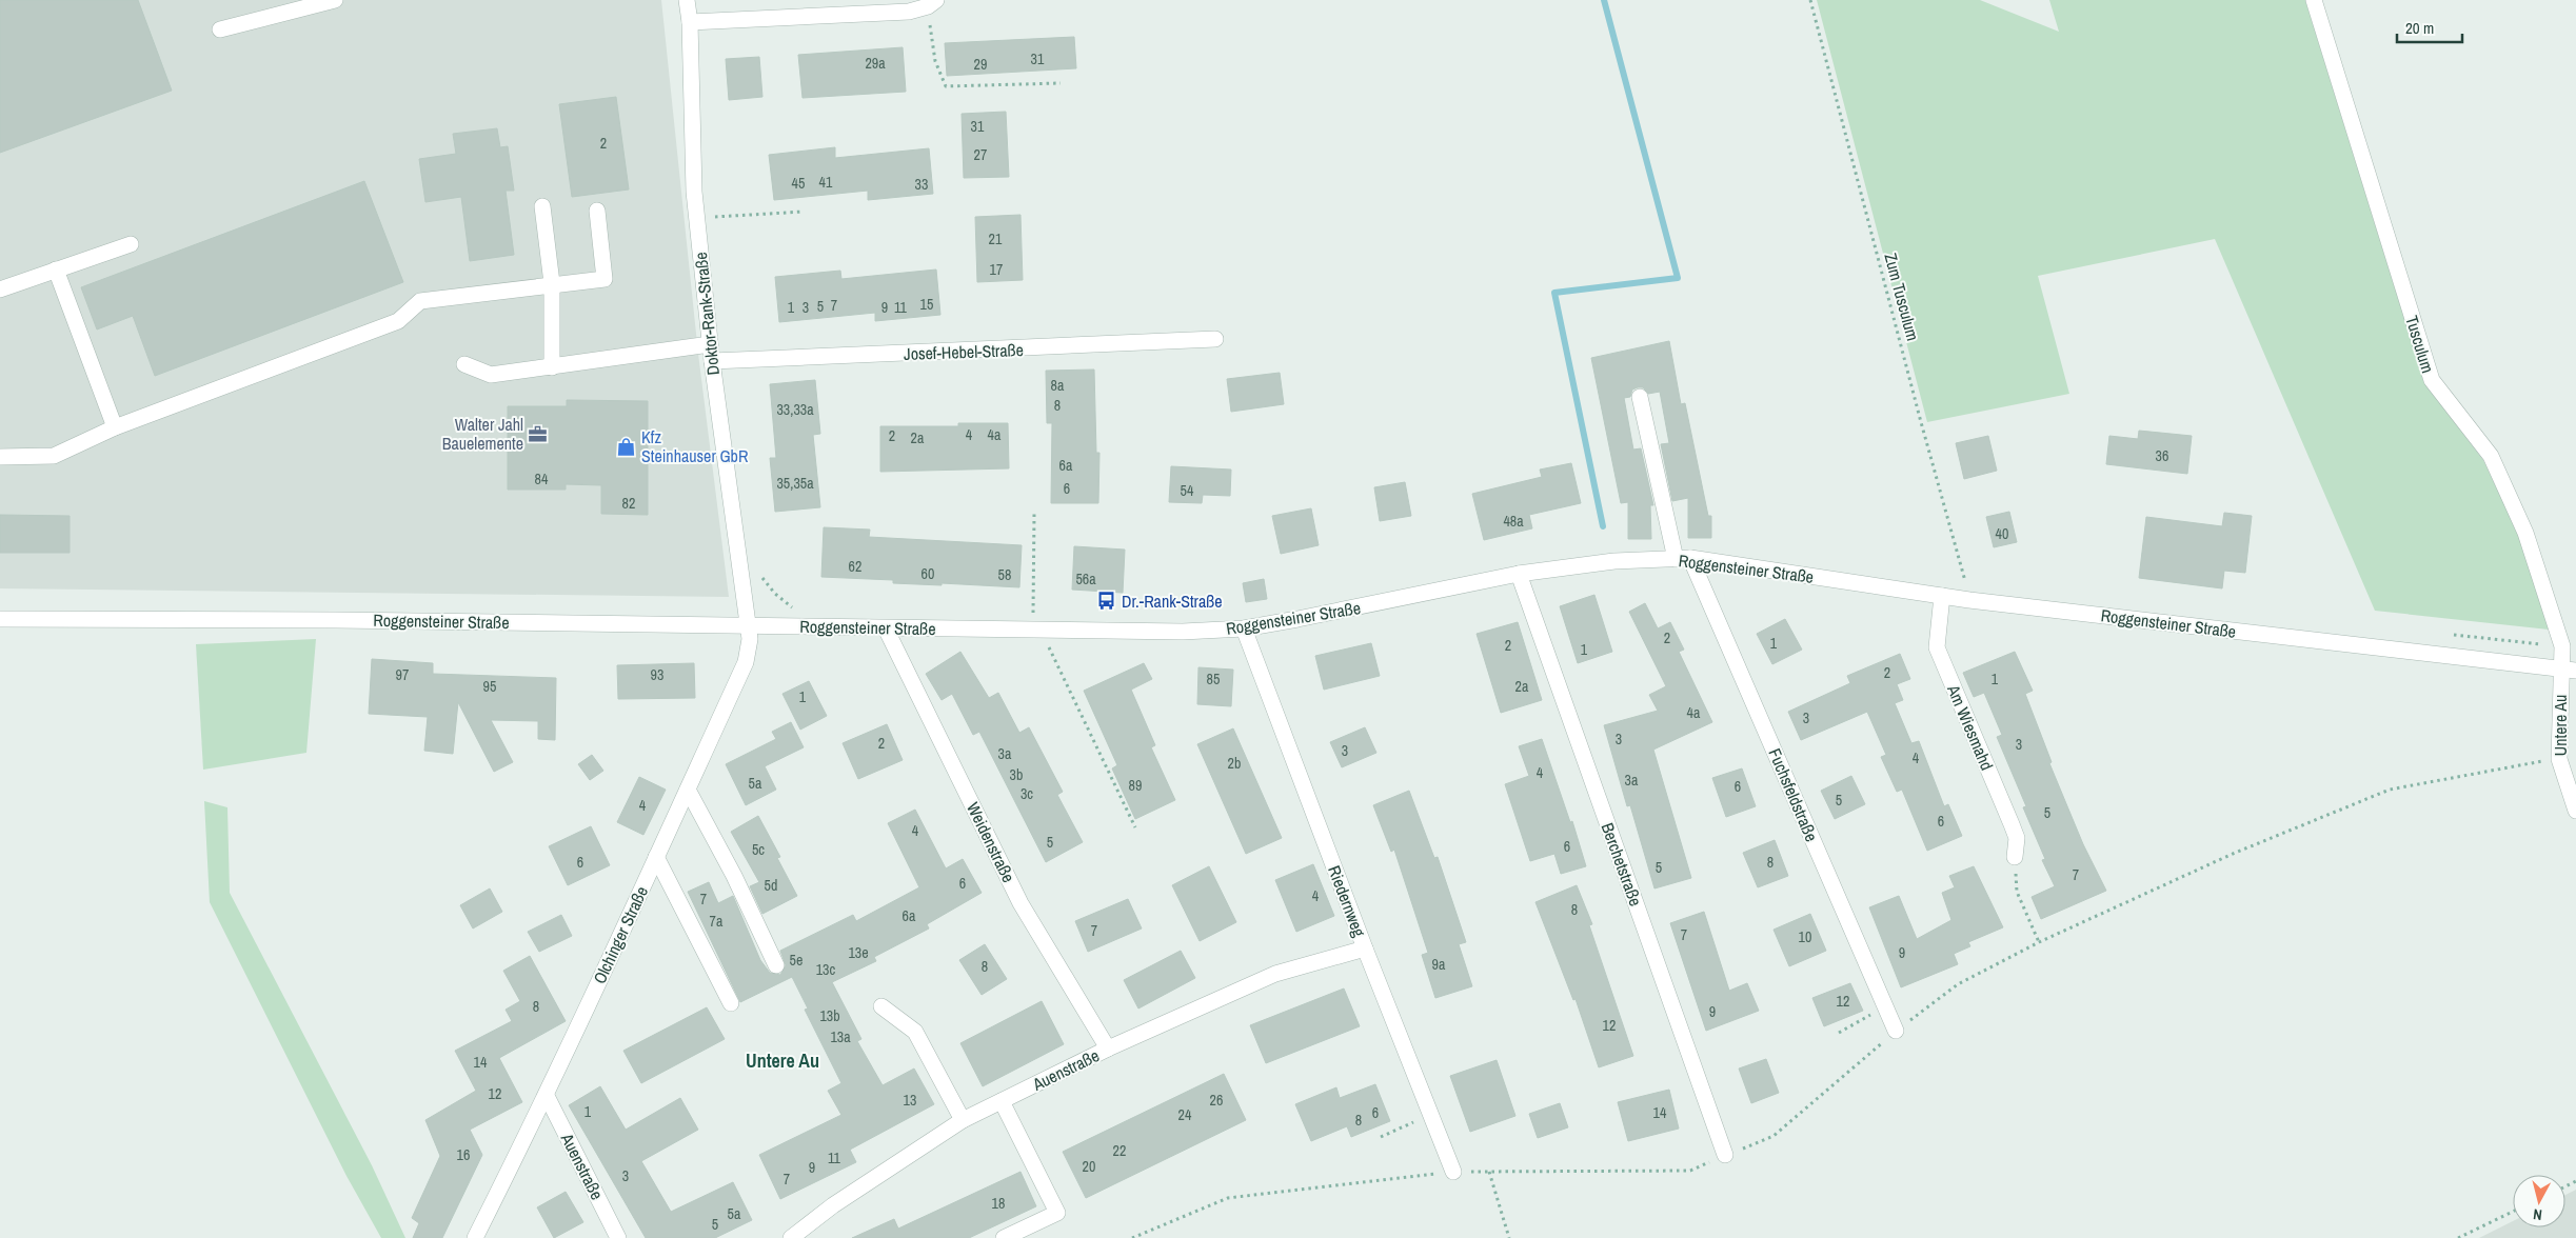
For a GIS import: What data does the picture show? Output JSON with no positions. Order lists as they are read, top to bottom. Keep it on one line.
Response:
{"streets":{"street":["Doktor-Rank-Straße","Tusculum","Josef-Hebel-Straße","Roggensteiner Straße","Untere Au","Am Wiesmahd","Fuchsfeldstraße","Weidenstraße","Berchetstraße","Riedernweg","Olchinger Straße","Auenstraße"],"path":["Zum Tusculum"]},"crossings":[["Doktor-Rank-Straße","Josef-Hebel-Straße"],["Doktor-Rank-Straße","Roggensteiner Straße"],["Doktor-Rank-Straße","Olchinger Straße"],["Tusculum","Roggensteiner Straße"],["Tusculum","Untere Au"],["Roggensteiner Straße","Untere Au"],["Roggensteiner Straße","Am Wiesmahd"],["Roggensteiner Straße","Fuchsfeldstraße"],["Roggensteiner Straße","Weidenstraße"],["Roggensteiner Straße","Berchetstraße"],["Roggensteiner Straße","Riedernweg"],["Roggensteiner Straße","Olchinger Straße"],["Weidenstraße","Auenstraße"],["Riedernweg","Auenstraße"],["Olchinger Straße","Auenstraße"]],"districts":["Untere Au"],"places":{"office":["Walter Jahl Bauelemente"],"shop":["Kfz Steinhauser GbR"],"bus stop":["Dr.-Rank-Straße"]},"house_numbers":["31","29a","29","31","2","27","41","45","33","21","17","15","7","5","1","3","9","11","8a","8","33,33a","4","4a","2","2a","36","6a","84","35,35a","6","54","82","48a","40","62","60","58","56a","2","1","2","1","2","97","93","85","1","95","2a","1","4a","3","3","2","3","3","3a","4","2b","4","3b","3a","5a","89","6","3c","5","4","5","6","4","5","6","5c","6","8","5","7","6","5d","4","7","8","6a","7a","7","7","10","13e","9","5e","9a","8","13c","12","8","9","13b","12","13a","14","12","13","26","1","6","14","24","8","22","16","11","20","9","3","7","18","5a","5"],"scale_bar":"20 m","north":"bottom"}
